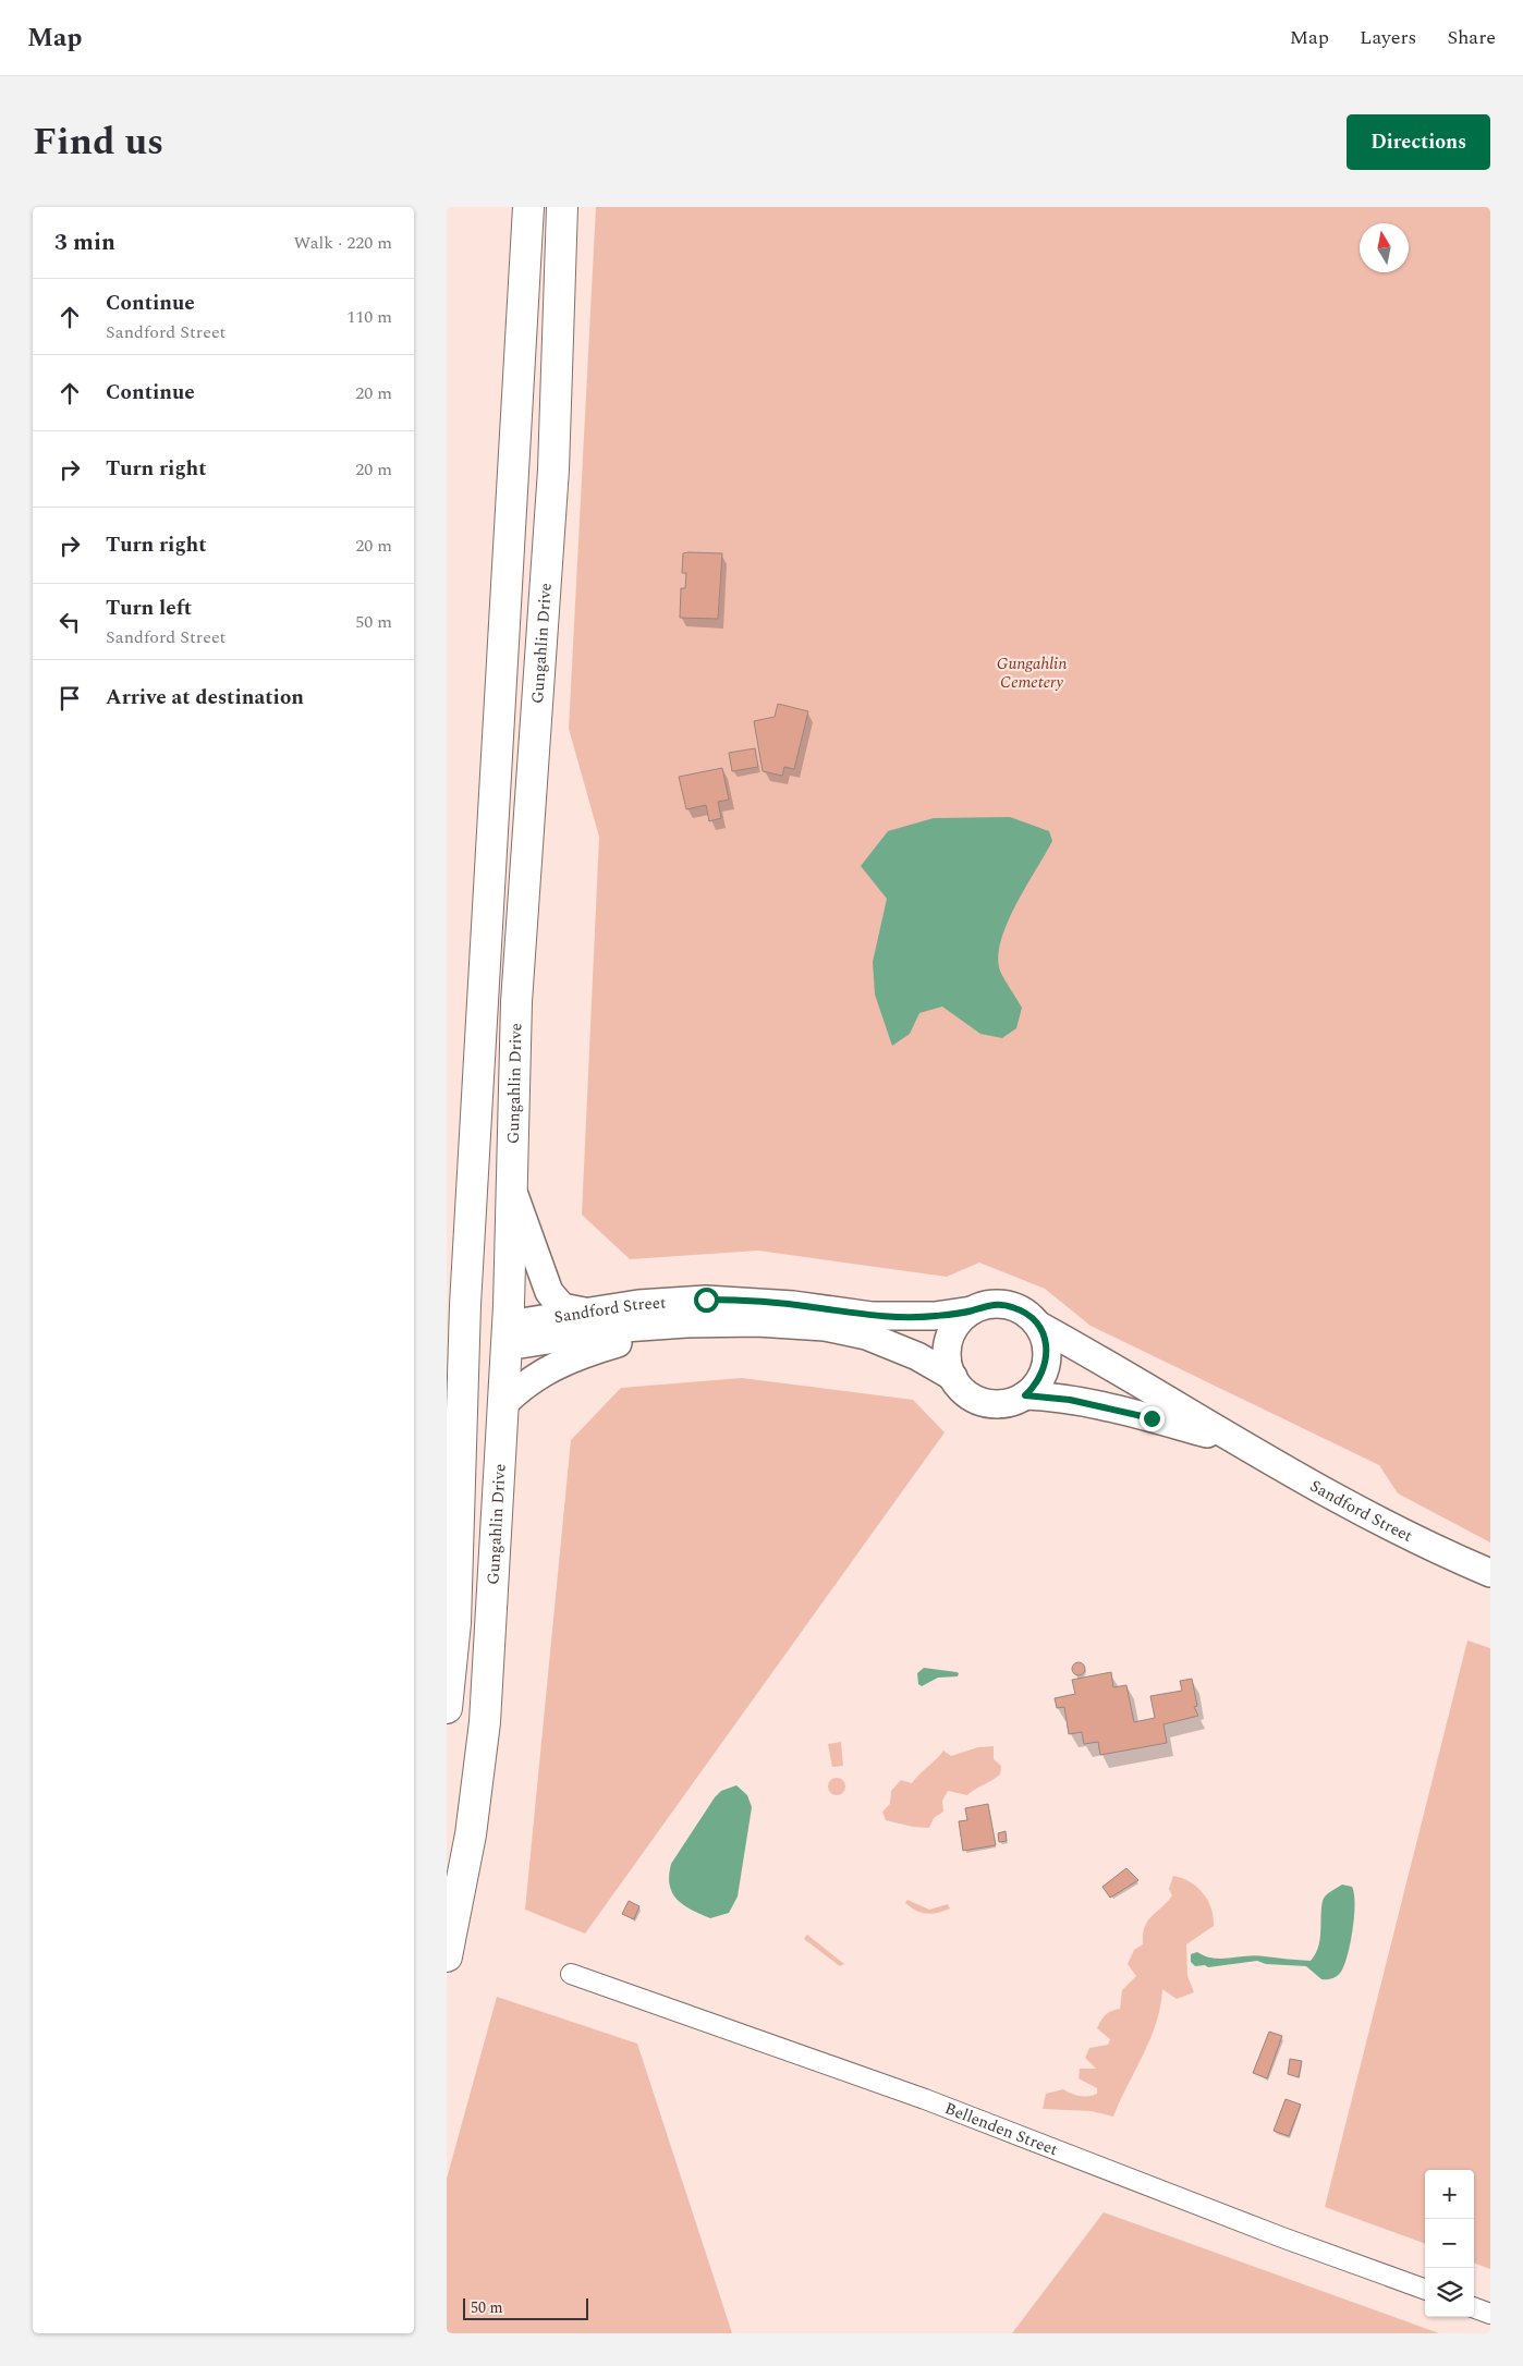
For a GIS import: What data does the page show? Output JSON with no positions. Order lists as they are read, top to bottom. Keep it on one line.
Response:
{"streets":{"main road":["Gungahlin Drive","Sandford Street"],"street":["Bellenden Street"]},"crossings":[["Gungahlin Drive","Sandford Street"]],"parks":["Gungahlin Cemetery"],"scale_bar":"50 m","north":"top","page":{"header":"Map","nav":["Map","Layers","Share"],"title":"Find us","buttons":"Directions","heading":["3 min","Walk · 220 m"],"list":[["Continue","Sandford Street","110 m"],["Continue","20 m"],["Turn right","20 m"],["Turn right","20 m"],["Turn left","Sandford Street","50 m"],"Arrive at destination"],"map_buttons":["+","−"],"scale":"50 m"}}
